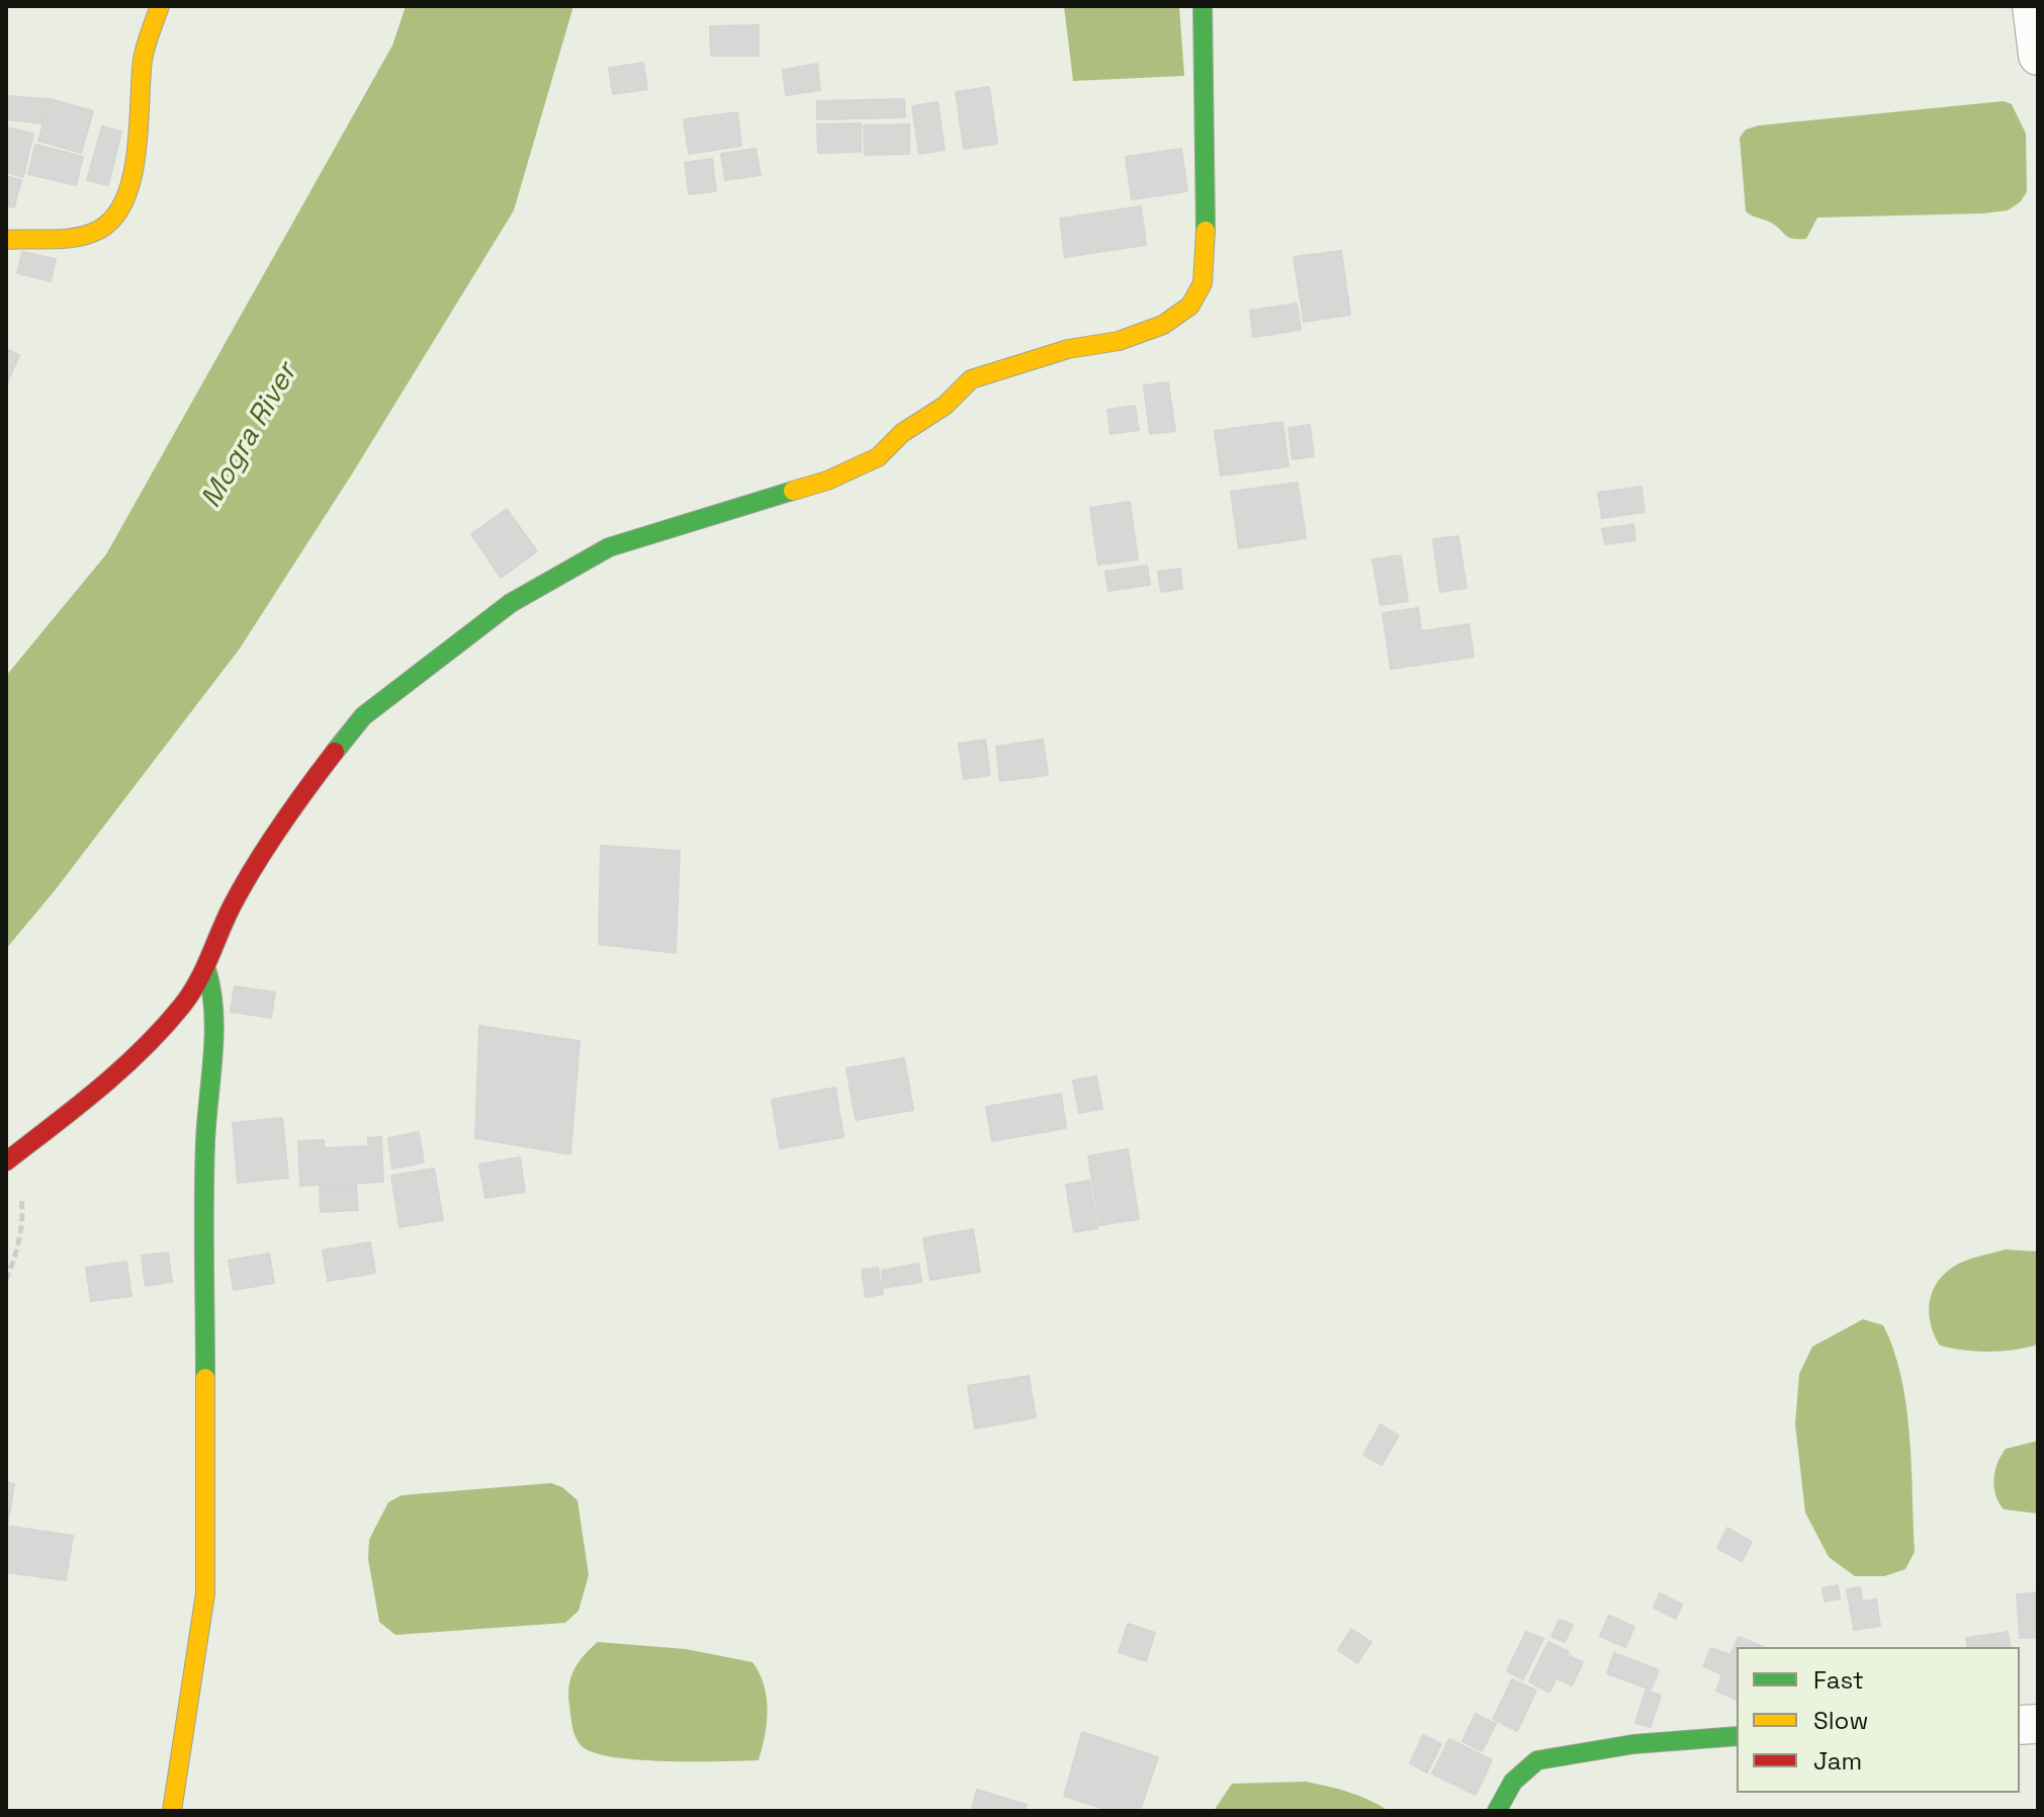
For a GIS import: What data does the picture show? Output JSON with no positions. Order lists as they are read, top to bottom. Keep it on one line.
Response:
{"water":["Mogra River"],"legend":["Fast","Slow","Jam"]}
